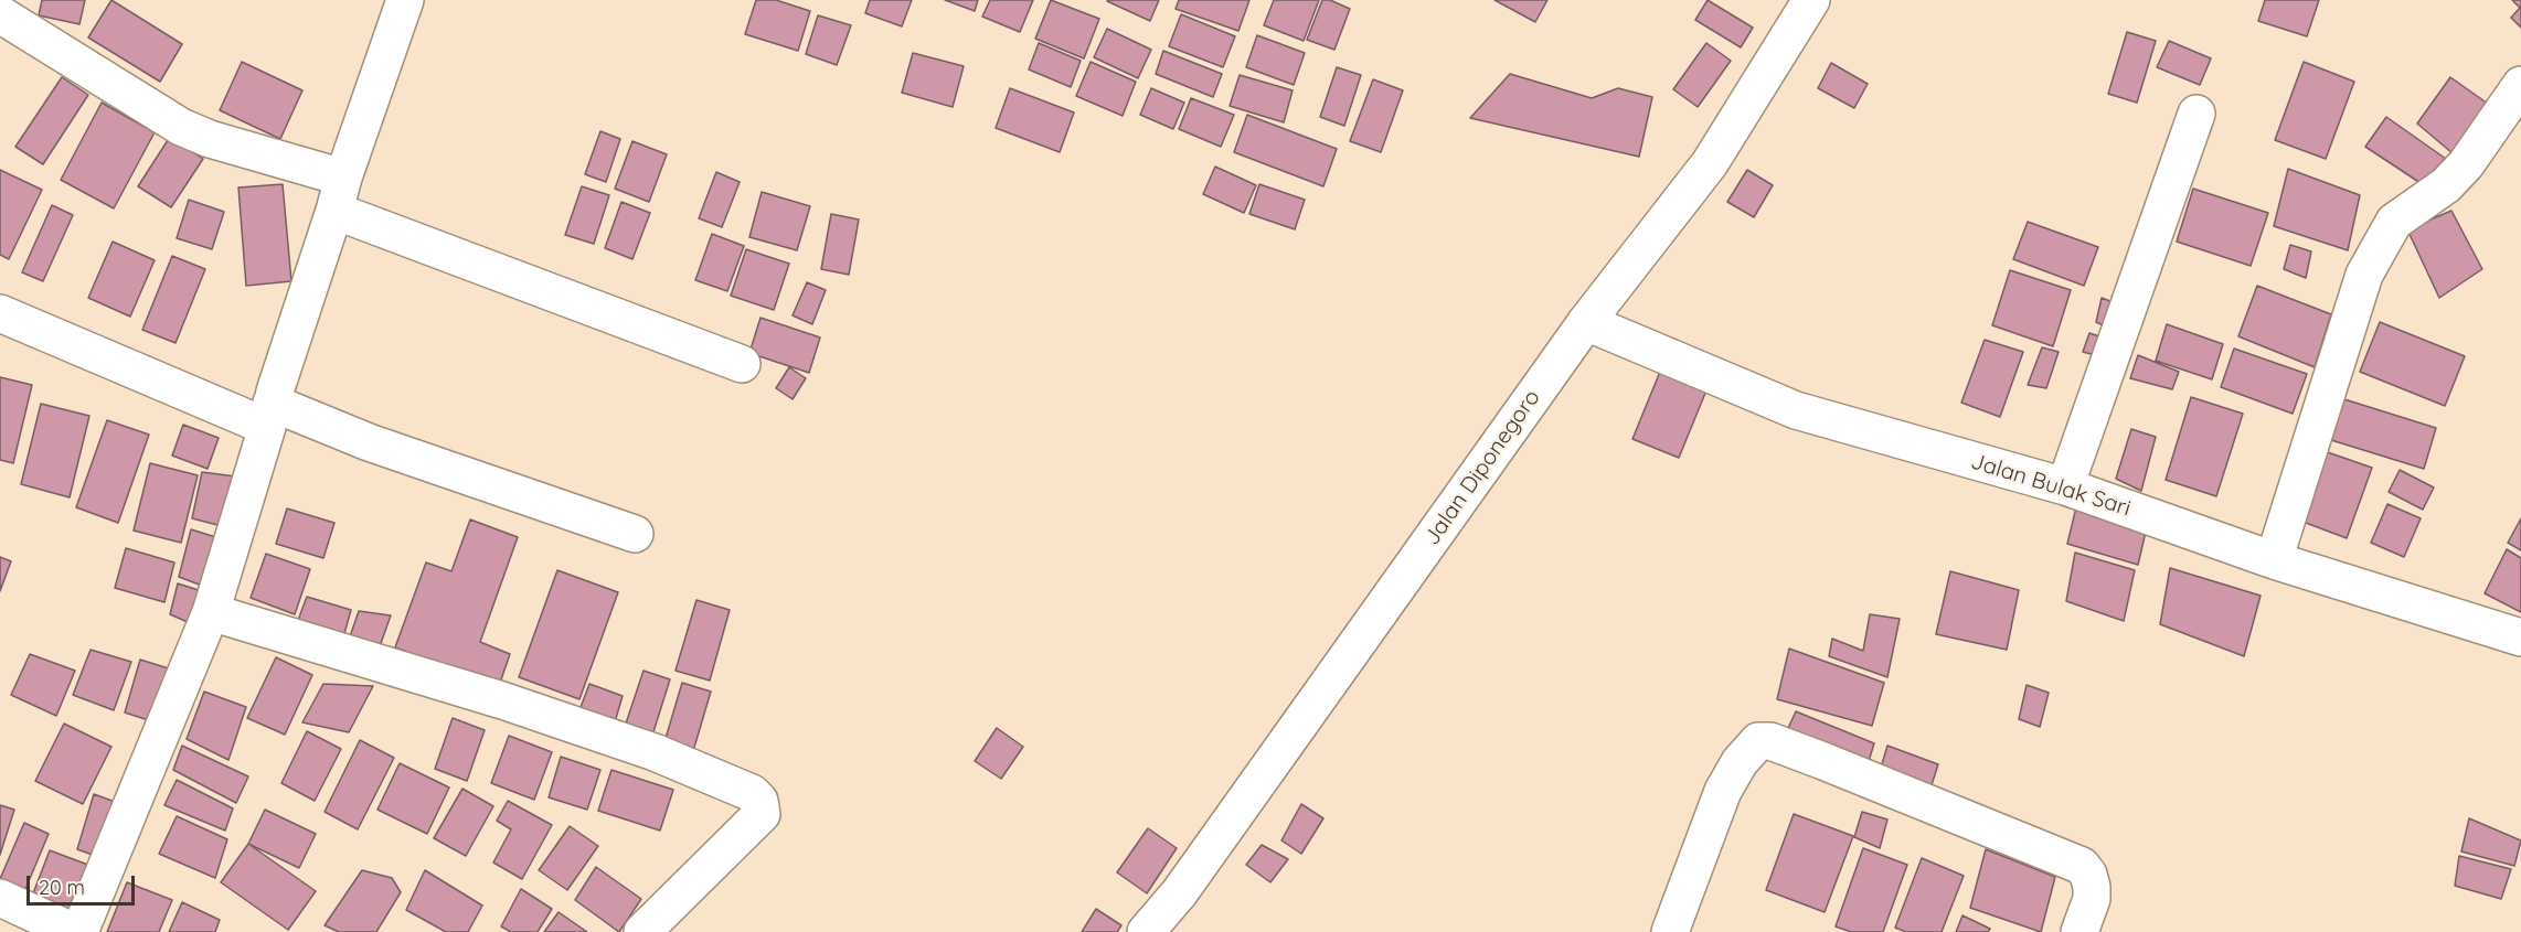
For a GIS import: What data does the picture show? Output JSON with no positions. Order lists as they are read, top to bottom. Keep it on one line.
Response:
{"streets":{"street":["Jalan Diponegoro","Jalan Bulak Sari"]},"crossings":[["Jalan Diponegoro","Jalan Bulak Sari"]],"scale_bar":"20 m"}
